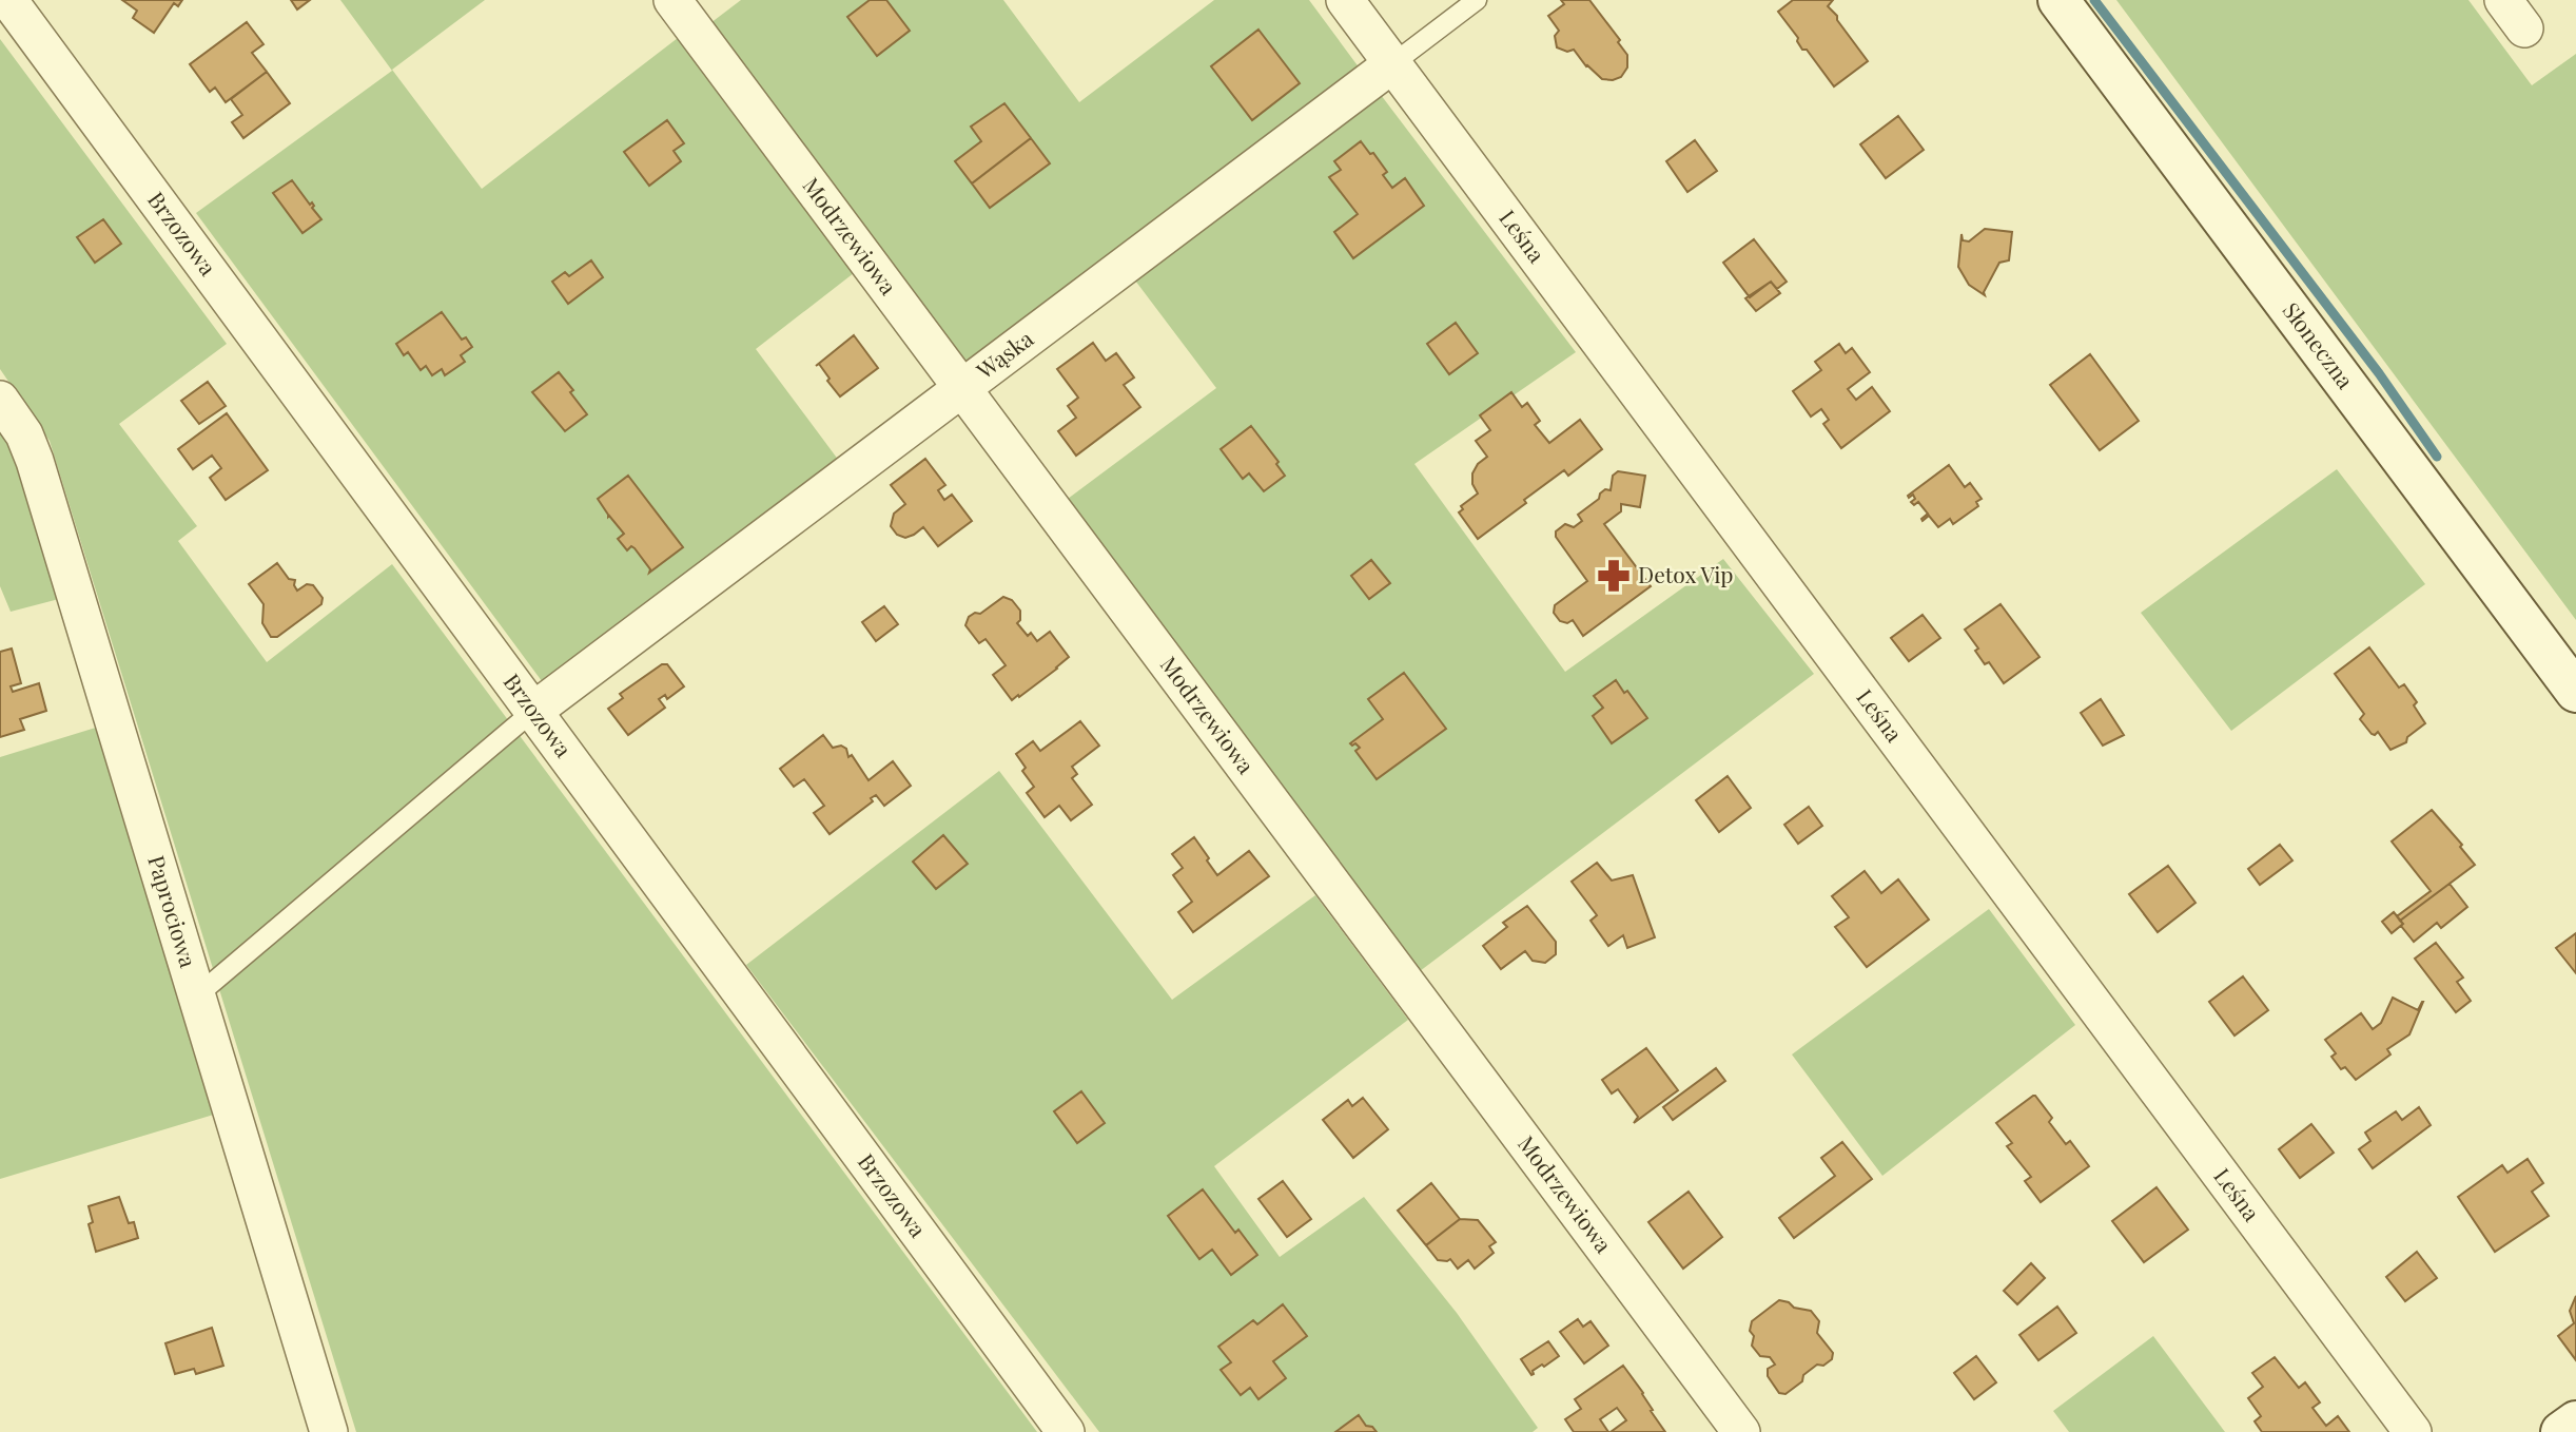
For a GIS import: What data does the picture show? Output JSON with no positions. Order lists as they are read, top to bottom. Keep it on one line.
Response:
{"streets":{"main road":["Słoneczna"],"street":["Brzozowa","Leśna","Modrzewiowa","Wąska","Paprociowa"]},"crossings":[["Brzozowa","Wąska"],["Leśna","Wąska"],["Modrzewiowa","Wąska"]],"places":{"pharmacy":["Detox Vip"]}}
